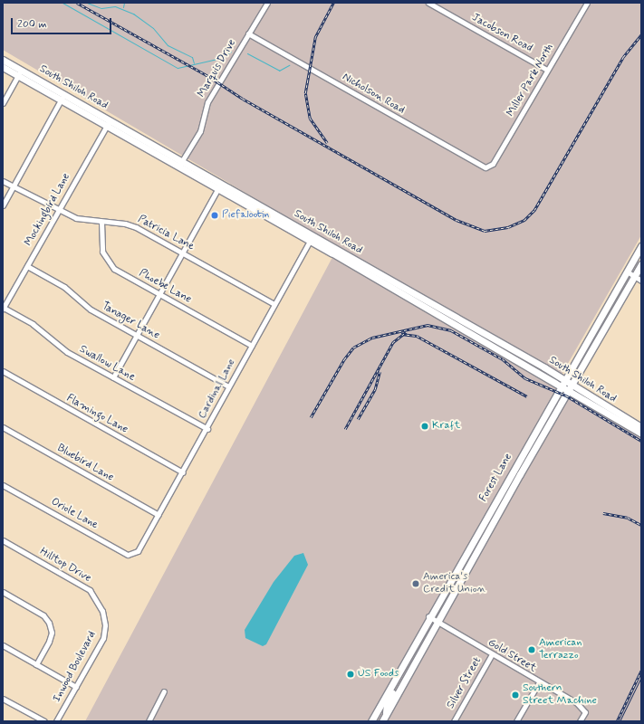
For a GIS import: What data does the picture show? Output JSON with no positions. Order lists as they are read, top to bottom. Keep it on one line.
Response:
{"streets":{"main road":["South Shiloh Road","Forest Lane"],"street":["Jacobson Road","Marquis Drive","Miller Park North","Nicholson Road","Mockingbird Lane","Patricia Lane","Phoebe Lane","Tanager Lane","Swallow Lane","Cardinal Lane","Flamingo Lane","Bluebird Lane","Oriole Lane","Hilltop Drive","Gold Street","Inwood Boulevard","Silver Street"]},"crossings":[["Jacobson Road","Miller Park North"],["Marquis Drive","South Shiloh Road"],["Marquis Drive","Nicholson Road"],["Miller Park North","Nicholson Road"],["South Shiloh Road","Mockingbird Lane"],["South Shiloh Road","Cardinal Lane"],["South Shiloh Road","Forest Lane"],["Mockingbird Lane","Patricia Lane"],["Mockingbird Lane","Tanager Lane"],["Mockingbird Lane","Swallow Lane"],["Patricia Lane","Phoebe Lane"],["Patricia Lane","Cardinal Lane"],["Phoebe Lane","Cardinal Lane"],["Tanager Lane","Cardinal Lane"],["Swallow Lane","Cardinal Lane"],["Cardinal Lane","Flamingo Lane"],["Cardinal Lane","Bluebird Lane"],["Cardinal Lane","Oriole Lane"],["Forest Lane","Gold Street"],["Hilltop Drive","Inwood Boulevard"],["Gold Street","Silver Street"]],"places":["Piefalootin","Kraft","America's Credit Union","American Terrazzo","US Foods","Southern Street Machine"],"scale_bar":"200 m"}
